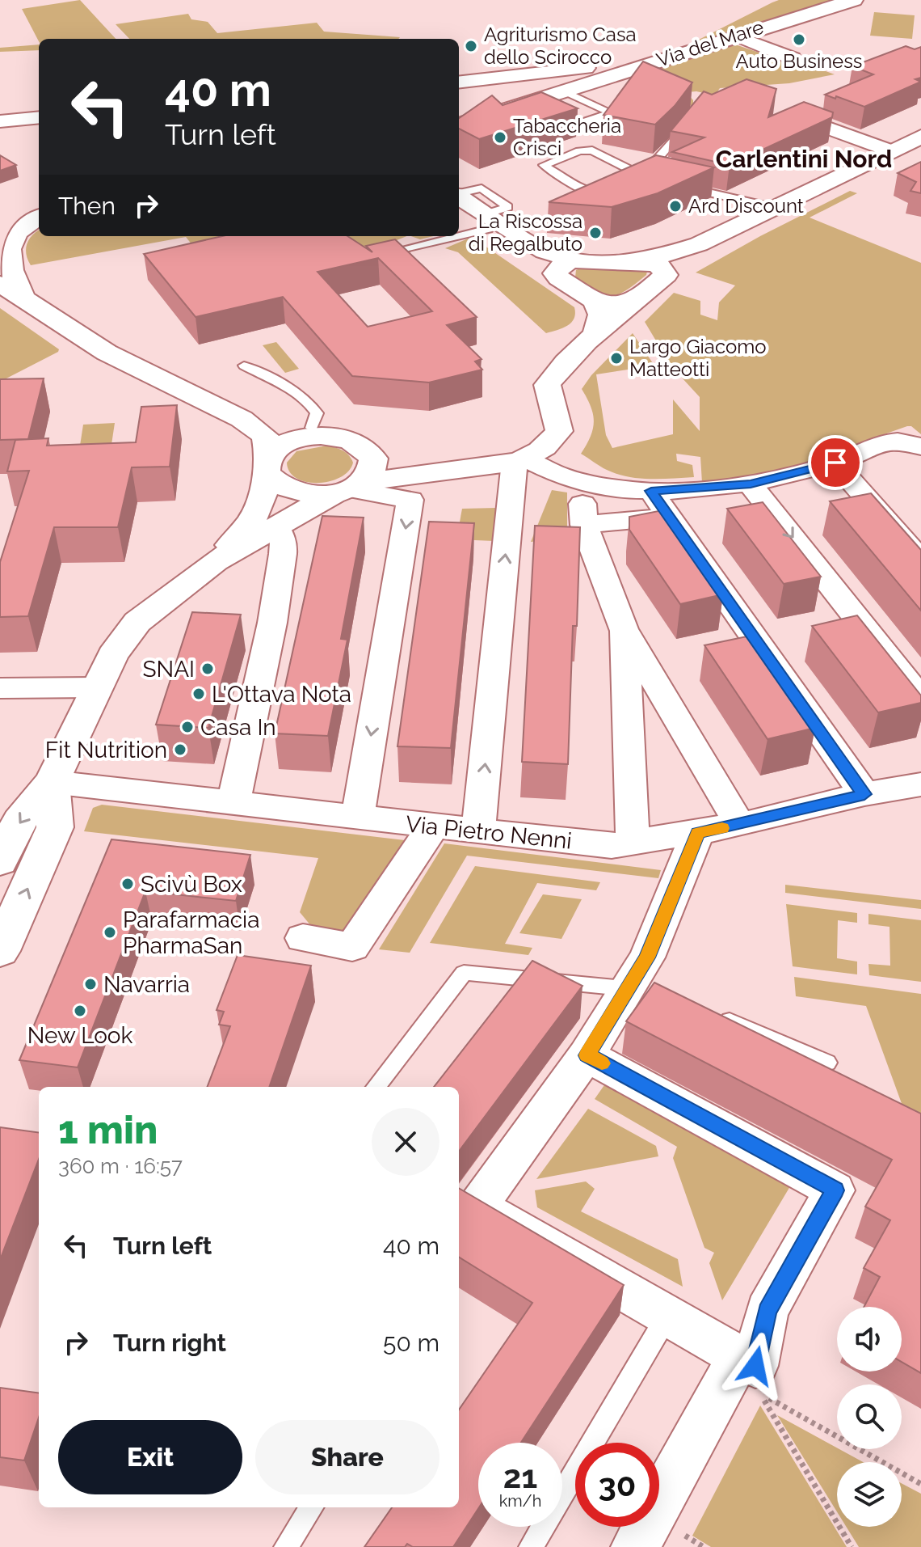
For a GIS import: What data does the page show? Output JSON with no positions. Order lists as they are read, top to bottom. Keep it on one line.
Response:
{"streets":{"street":["Via del Mare","Via Pietro Nenni"]},"districts":["Carlentini Nord"],"places":["Auto Business","Agriturismo Casa dello Scirocco","Tabaccheria Crisci","Ard Discount","La Riscossa di Regalbuto","Largo Giacomo Matteotti","SNAI","L'Ottava Nota","Casa In","Fit Nutrition","Scivù Box","Parafarmacia PharmaSan","Navarria","New Look"],"page":{"turn":["40 m","Turn left"],"then":"Then","heading":["1 min","360 m · 16:57"],"list":[{"name":"Turn left","value":"40 m"},{"name":"Turn right","value":"50 m"}],"buttons":["Exit","Share"],"speed":"21 km/h","limit":"30"}}
